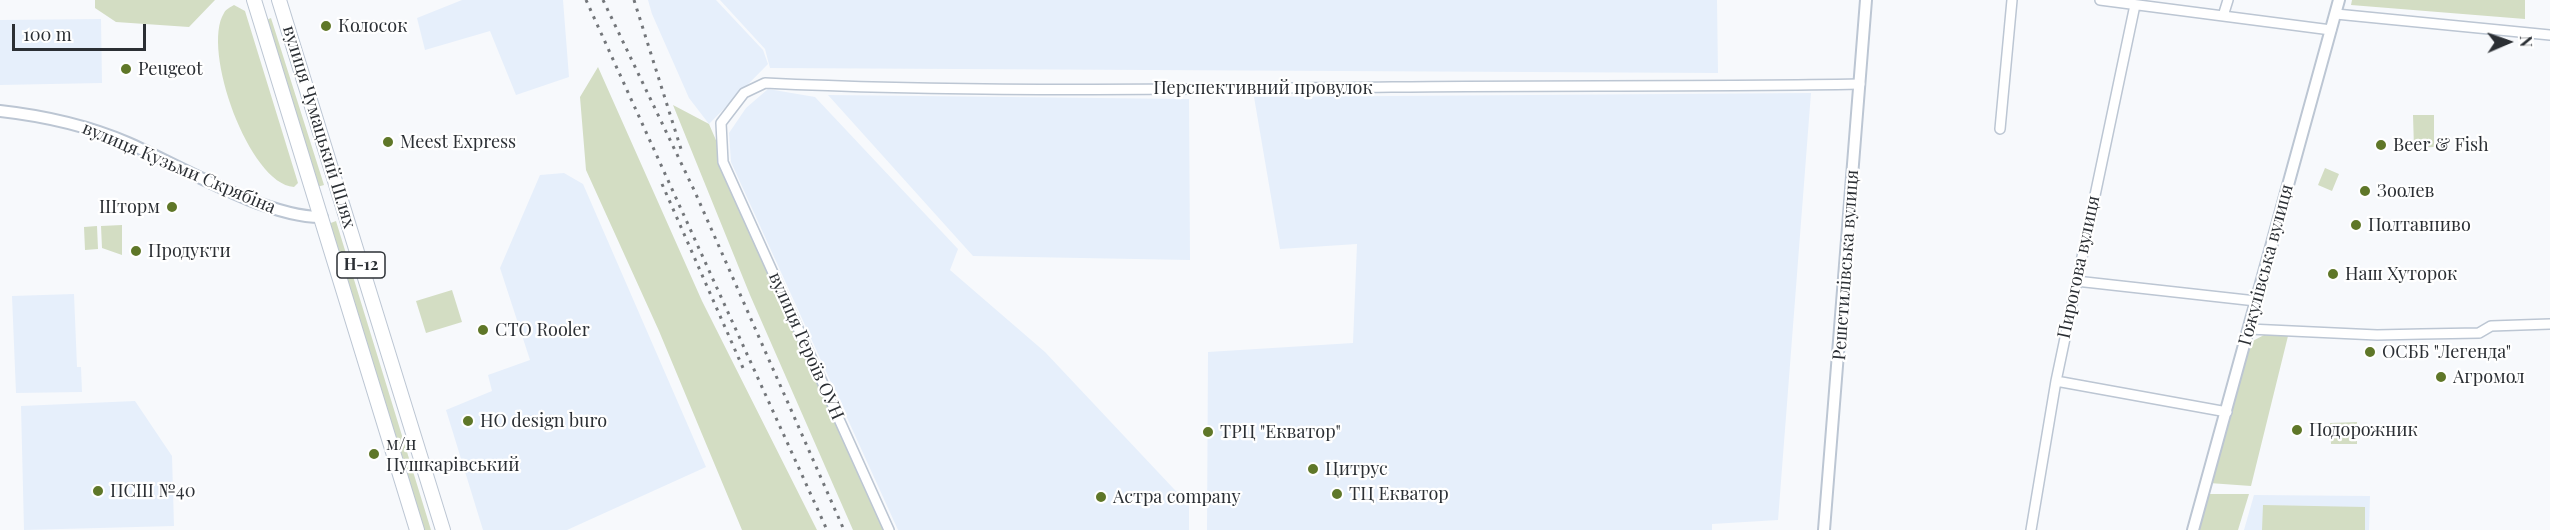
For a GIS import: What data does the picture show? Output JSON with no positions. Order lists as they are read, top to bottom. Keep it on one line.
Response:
{"streets":{"main road":["вулиця Чумацький Шлях","Н-12"],"street":["Перспективний провулок","вулиця Кузьми Скрябіна","Решетилівська вулиця","Гожулівська вулиця","Пирогова вулиця","вулиця Героїв ОУН"]},"crossings":[["Перспективний провулок","Решетилівська вулиця"],["Перспективний провулок","вулиця Героїв ОУН"],["вулиця Чумацький Шлях","вулиця Кузьми Скрябіна"]],"places":["Колосок","Peugeot","Meest Express","Beer & Fish","Зоолев","Шторм","Полтавпиво","Продукти","Наш Хуторок","СТО Rooler","ОСББ \"Легенда\"","Агромол","HO design buro","Подорожник","ТРЦ \"Екватор\"","м/н Пушкарівський","Цитрус","ПСШ №40","ТЦ Екватор","Астра company"],"scale_bar":"100 m","north":"right"}
